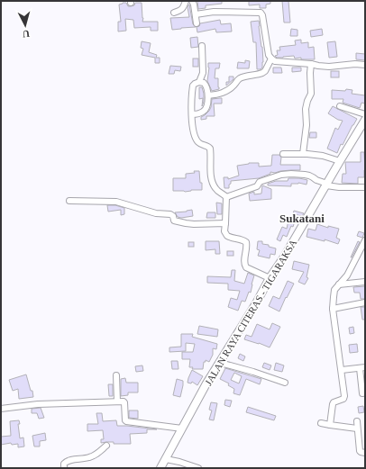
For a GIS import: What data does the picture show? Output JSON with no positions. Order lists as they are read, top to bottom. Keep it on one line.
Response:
{"streets":{"main road":["JALAN RAYA CITERAS - TIGARAKSA"]},"districts":["Sukatani"],"north":"bottom"}
